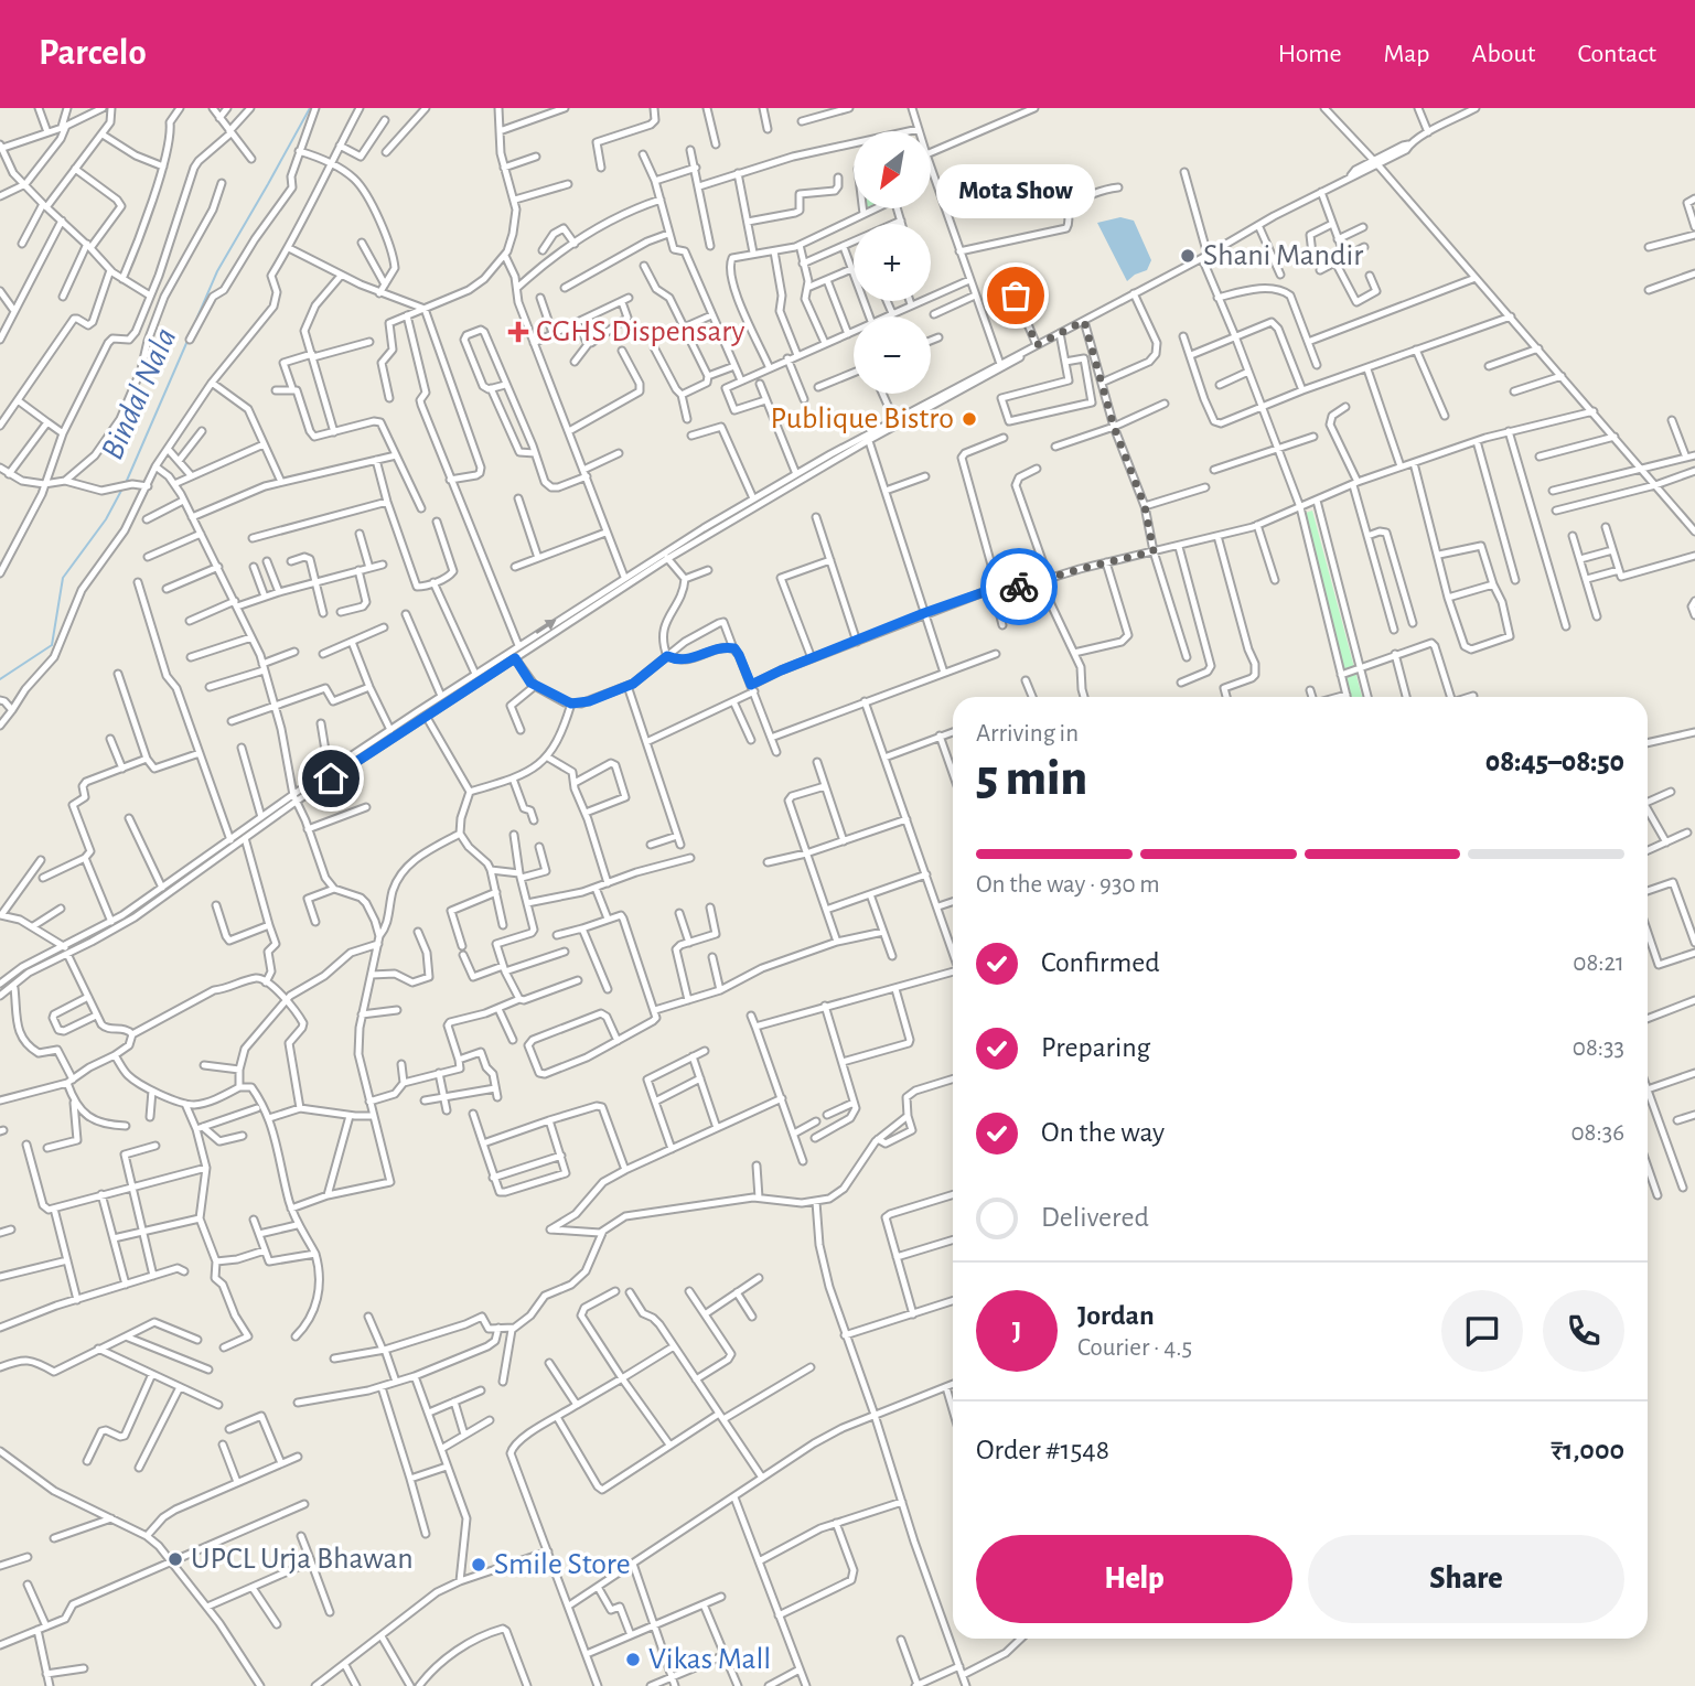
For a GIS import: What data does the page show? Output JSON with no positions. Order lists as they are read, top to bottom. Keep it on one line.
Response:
{"water":["Bindal Nala"],"places":{"other":["Shani Mandir","Mota Show","Publique Bistro","UPCL Urja Bhawan","Smile Store","Vikas Mall"],"health":["CGHS Dispensary"]},"north":"bottom left","page":{"header":"Parcelo","nav":["Home","Map","About","Contact"],"map_buttons":["+","−"],"bubble":"Mota Show","heading":["5 min","Arriving in","08:45–08:50"],"panel":["Jordan","Courier · 4.5","Order #1548","₹1,000"],"bar":"On the way · 930 m","list":[["Confirmed","08:21"],["Preparing","08:33"],["On the way","08:36"],"Delivered"],"round":"J","buttons":["Help","Share"]}}
